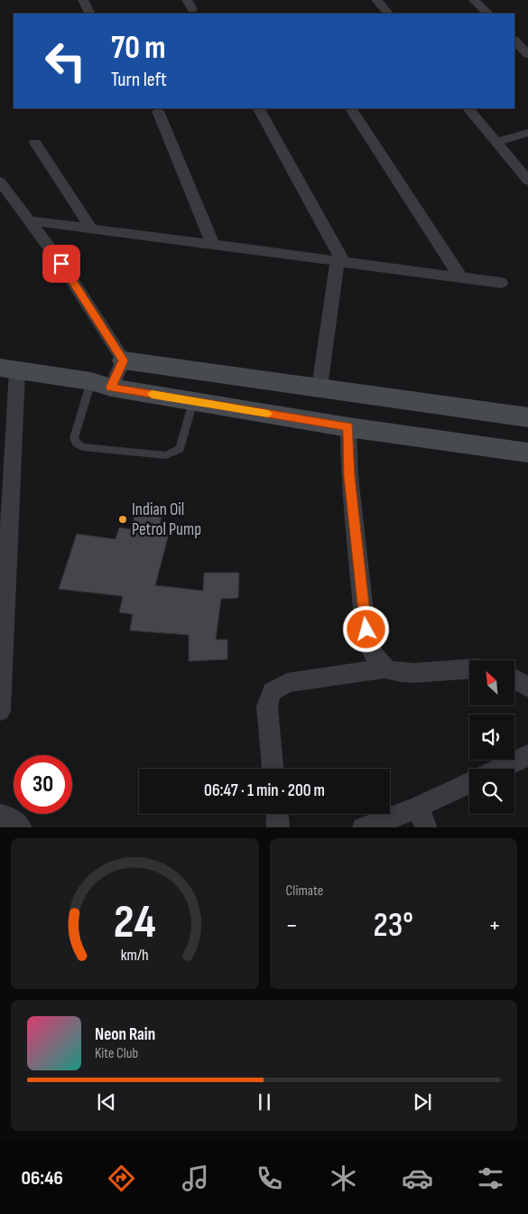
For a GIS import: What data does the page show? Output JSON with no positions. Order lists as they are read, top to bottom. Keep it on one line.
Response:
{"places":["Indian Oil Petrol Pump"],"north":"top left","page":{"turn":["70 m","Turn left"],"limit":"30","trip":"06:47 · 1 min · 200 m","tile":"Climate","heat":["−","23°","+"],"song":["Neon Rain","Kite Club"],"tabs":"06:46","gauge":["24","km/h"]}}
